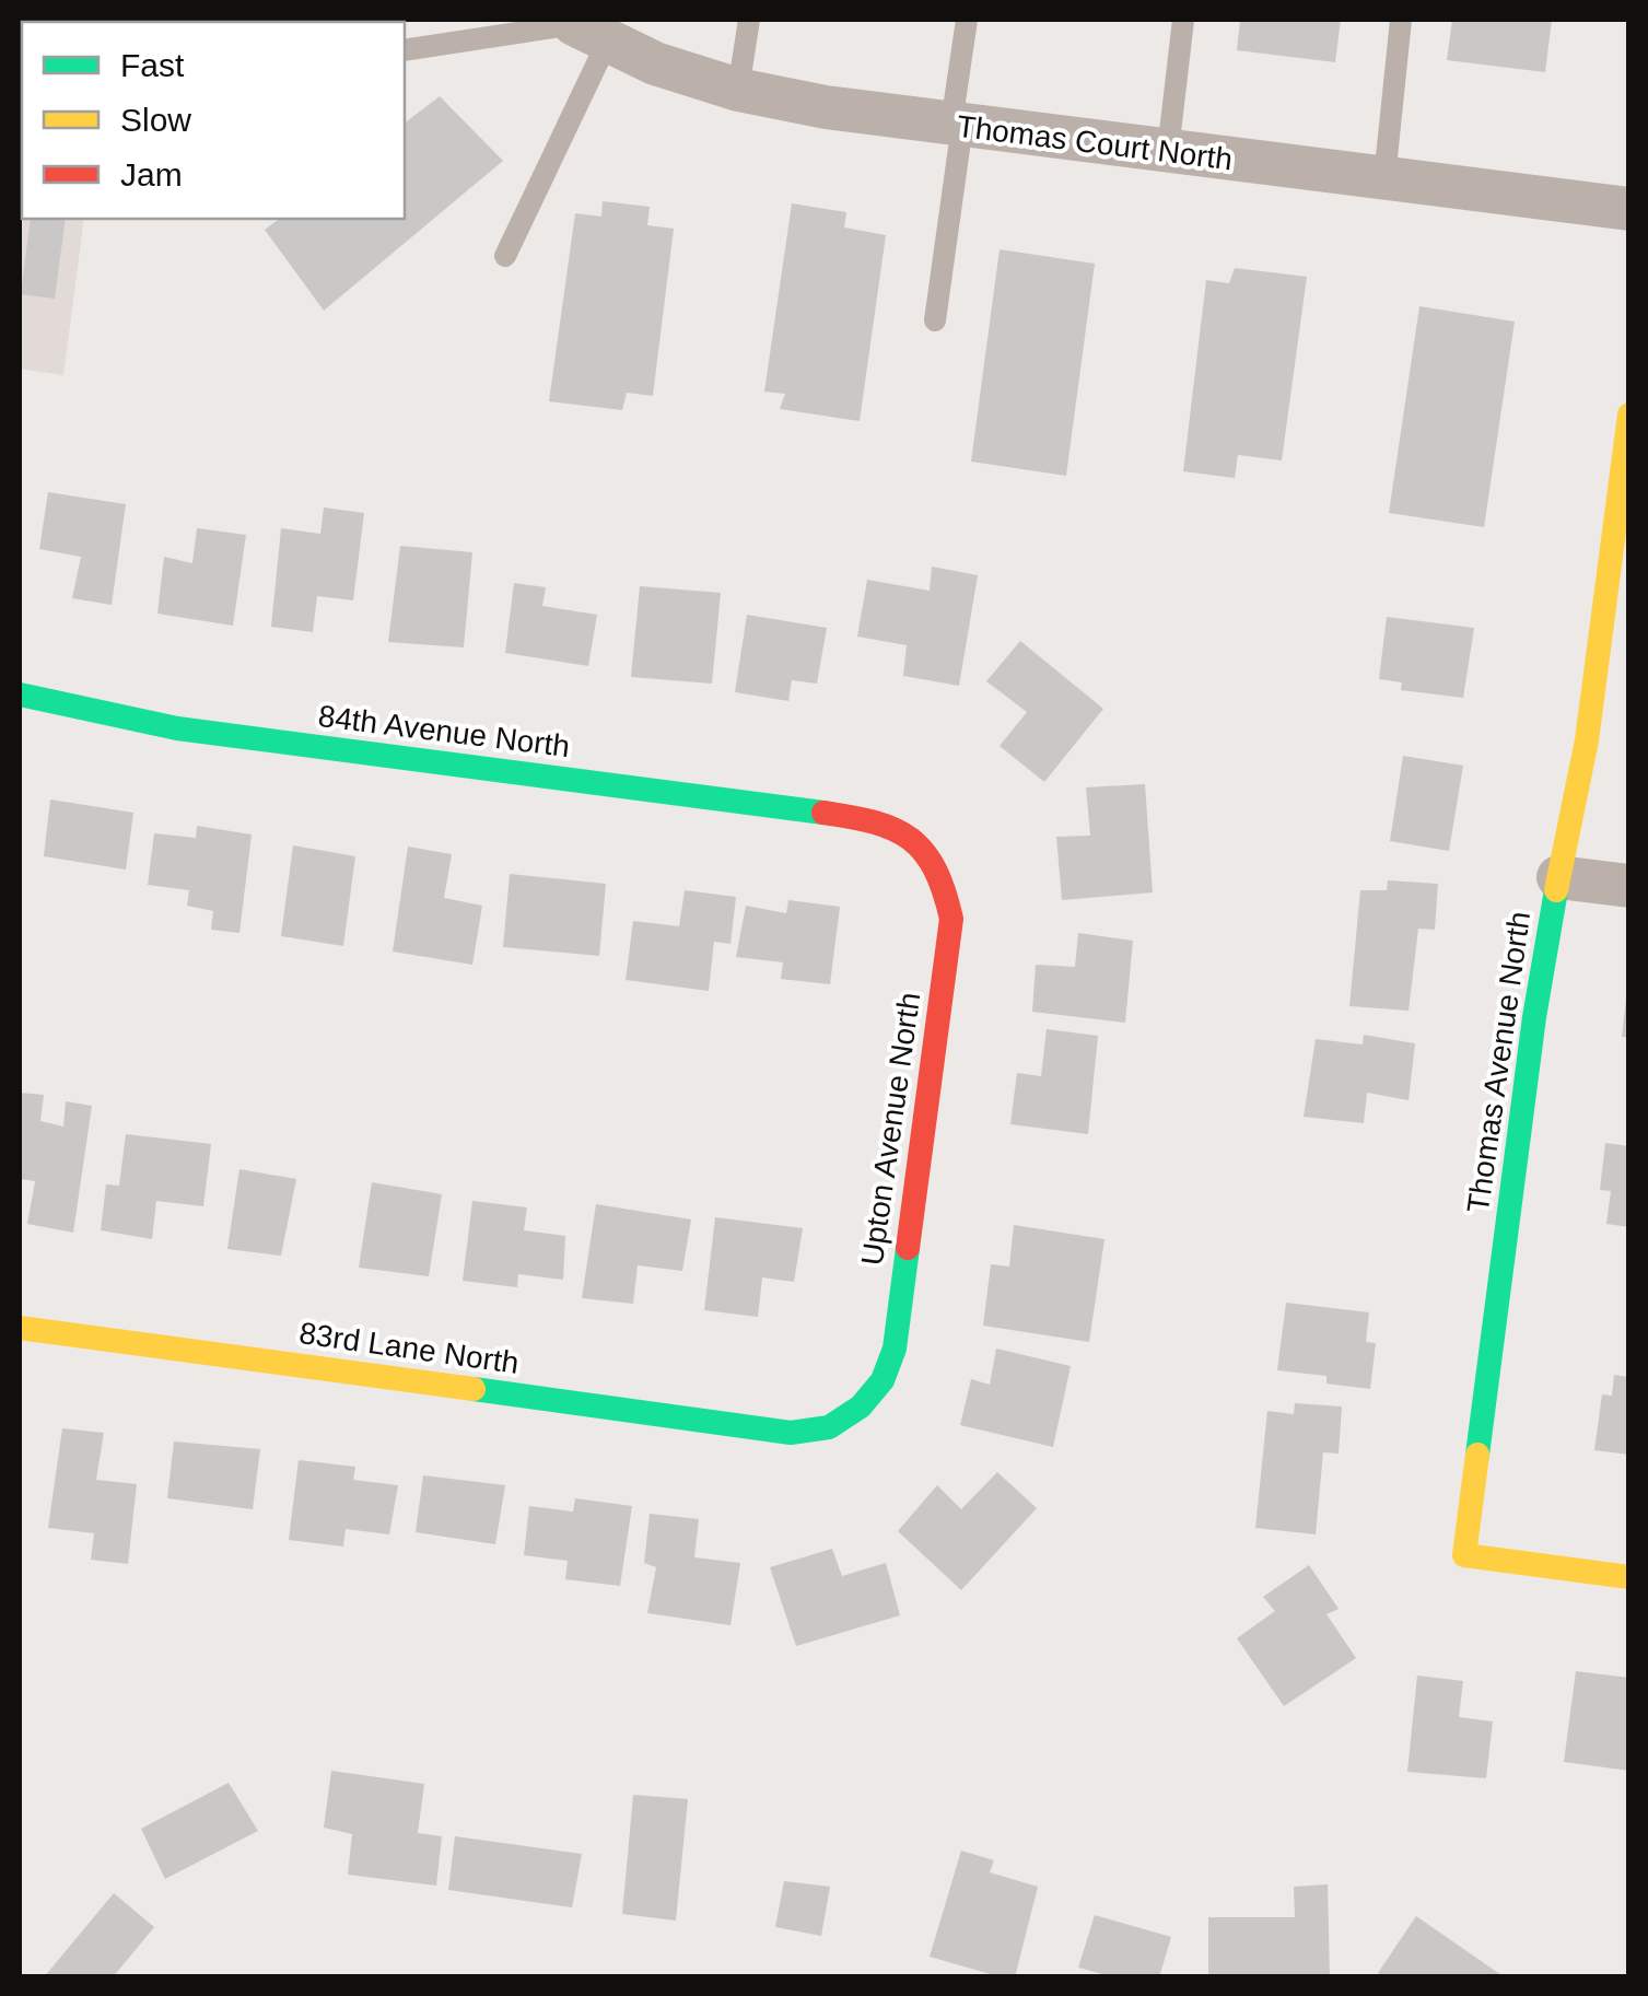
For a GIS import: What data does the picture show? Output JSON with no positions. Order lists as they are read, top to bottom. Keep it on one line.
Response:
{"streets":{"street":["Thomas Court North","84th Avenue North","Thomas Avenue North","Upton Avenue North","83rd Lane North"]},"crossings":[["84th Avenue North","Upton Avenue North"],["Upton Avenue North","83rd Lane North"]],"legend":["Fast","Slow","Jam"]}
